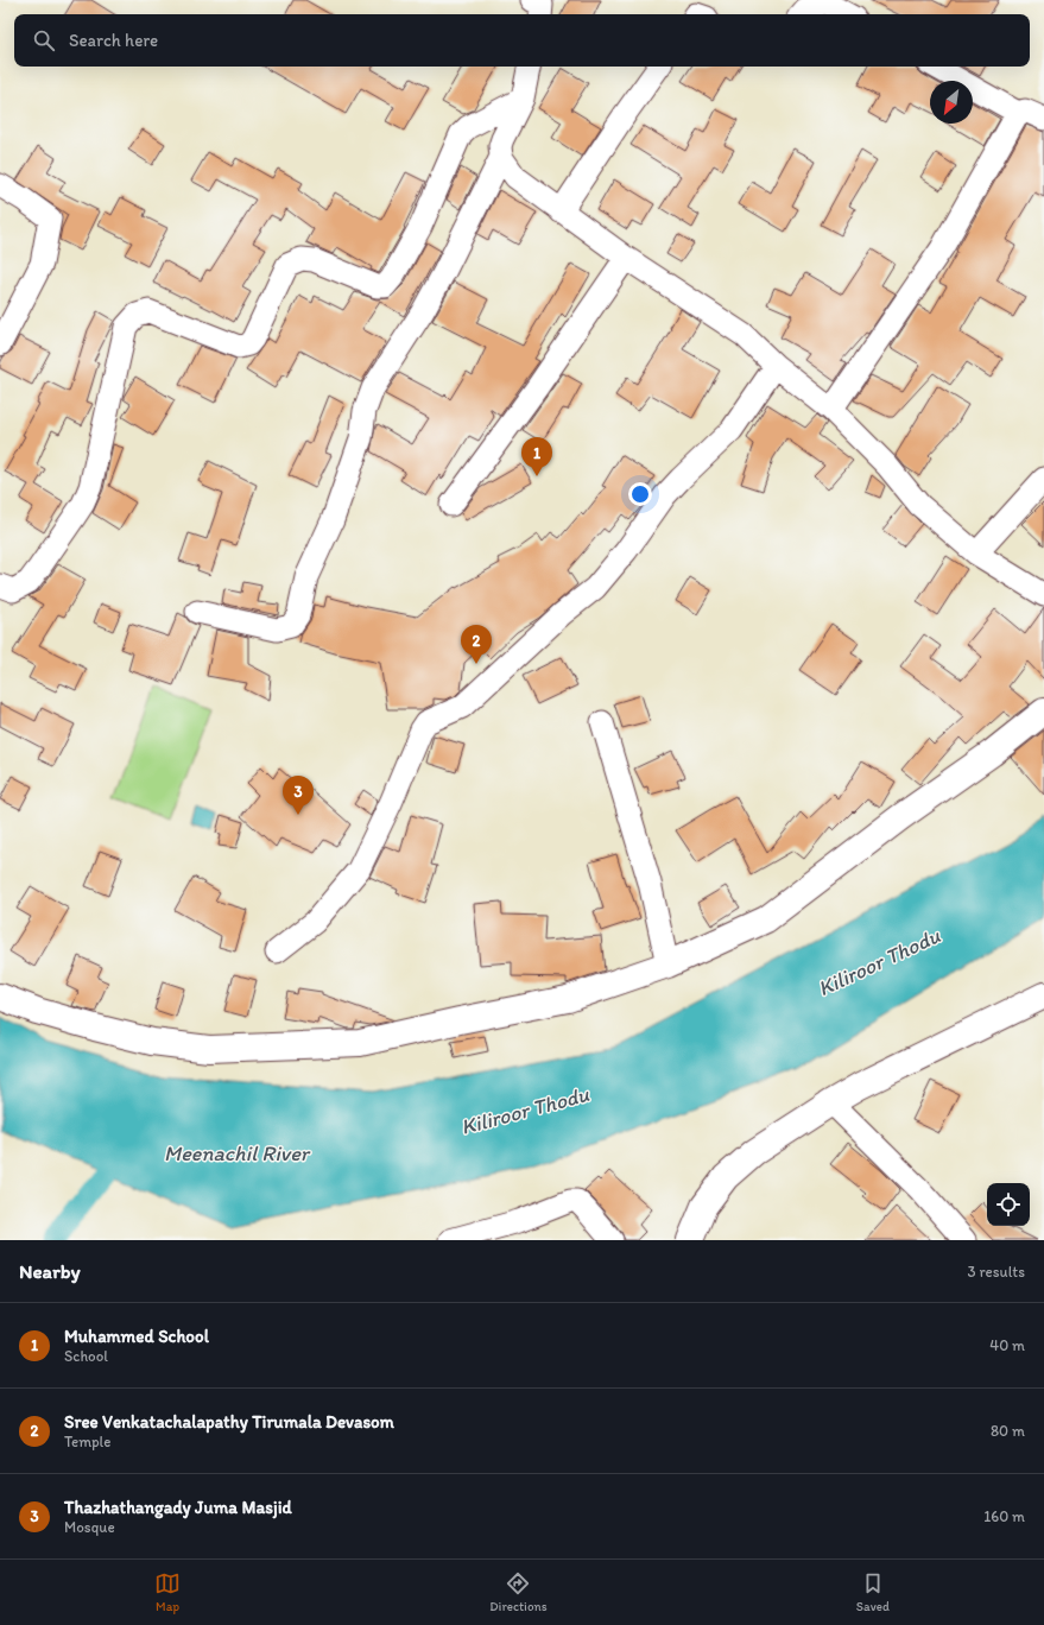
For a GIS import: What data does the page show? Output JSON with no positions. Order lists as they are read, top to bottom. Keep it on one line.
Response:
{"water":["Kiliroor Thodu","Meenachil River"],"north":"bottom left","page":{"search":"Search here","pins":["1","2","3"],"heading":["Nearby","3 results"],"list":[{"mark":"1","name":"Muhammed School","note":"School","value":"40 m"},{"mark":"2","name":"Sree Venkatachalapathy Tirumala Devasom","note":"Temple","value":"80 m"},{"mark":"3","name":"Thazhathangady Juma Masjid","note":"Mosque","value":"160 m"}],"nav":["Map","Directions","Saved"]}}
